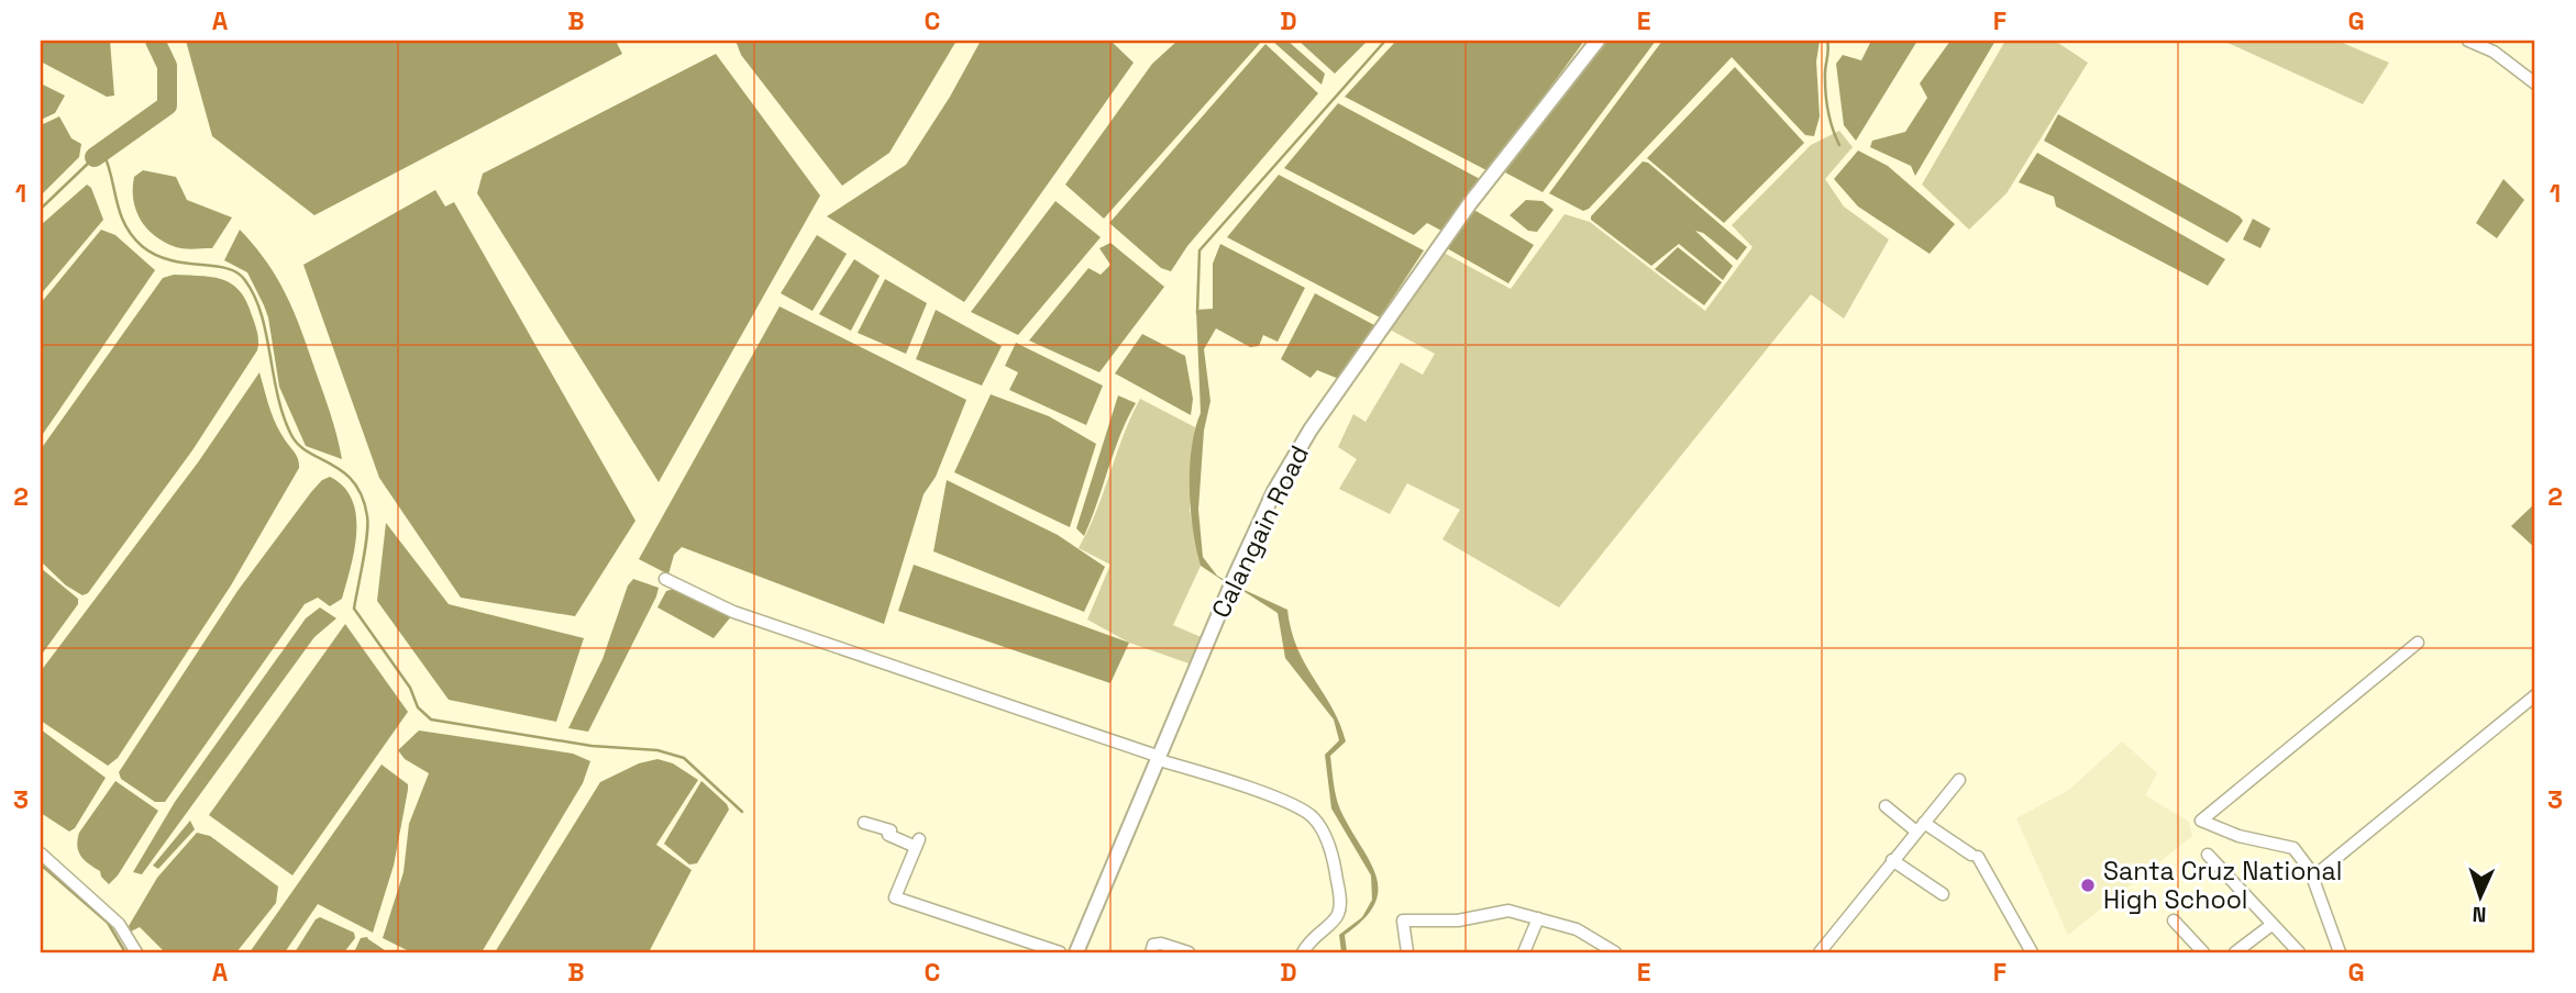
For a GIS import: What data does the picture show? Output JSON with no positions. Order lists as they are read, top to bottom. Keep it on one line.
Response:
{"streets":{"street":["Calangain Road"]},"places":["Santa Cruz National High School"],"north":"bottom","grid":{"columns":["A","B","C","D","E","F","G"],"rows":["1","2","3"]}}
